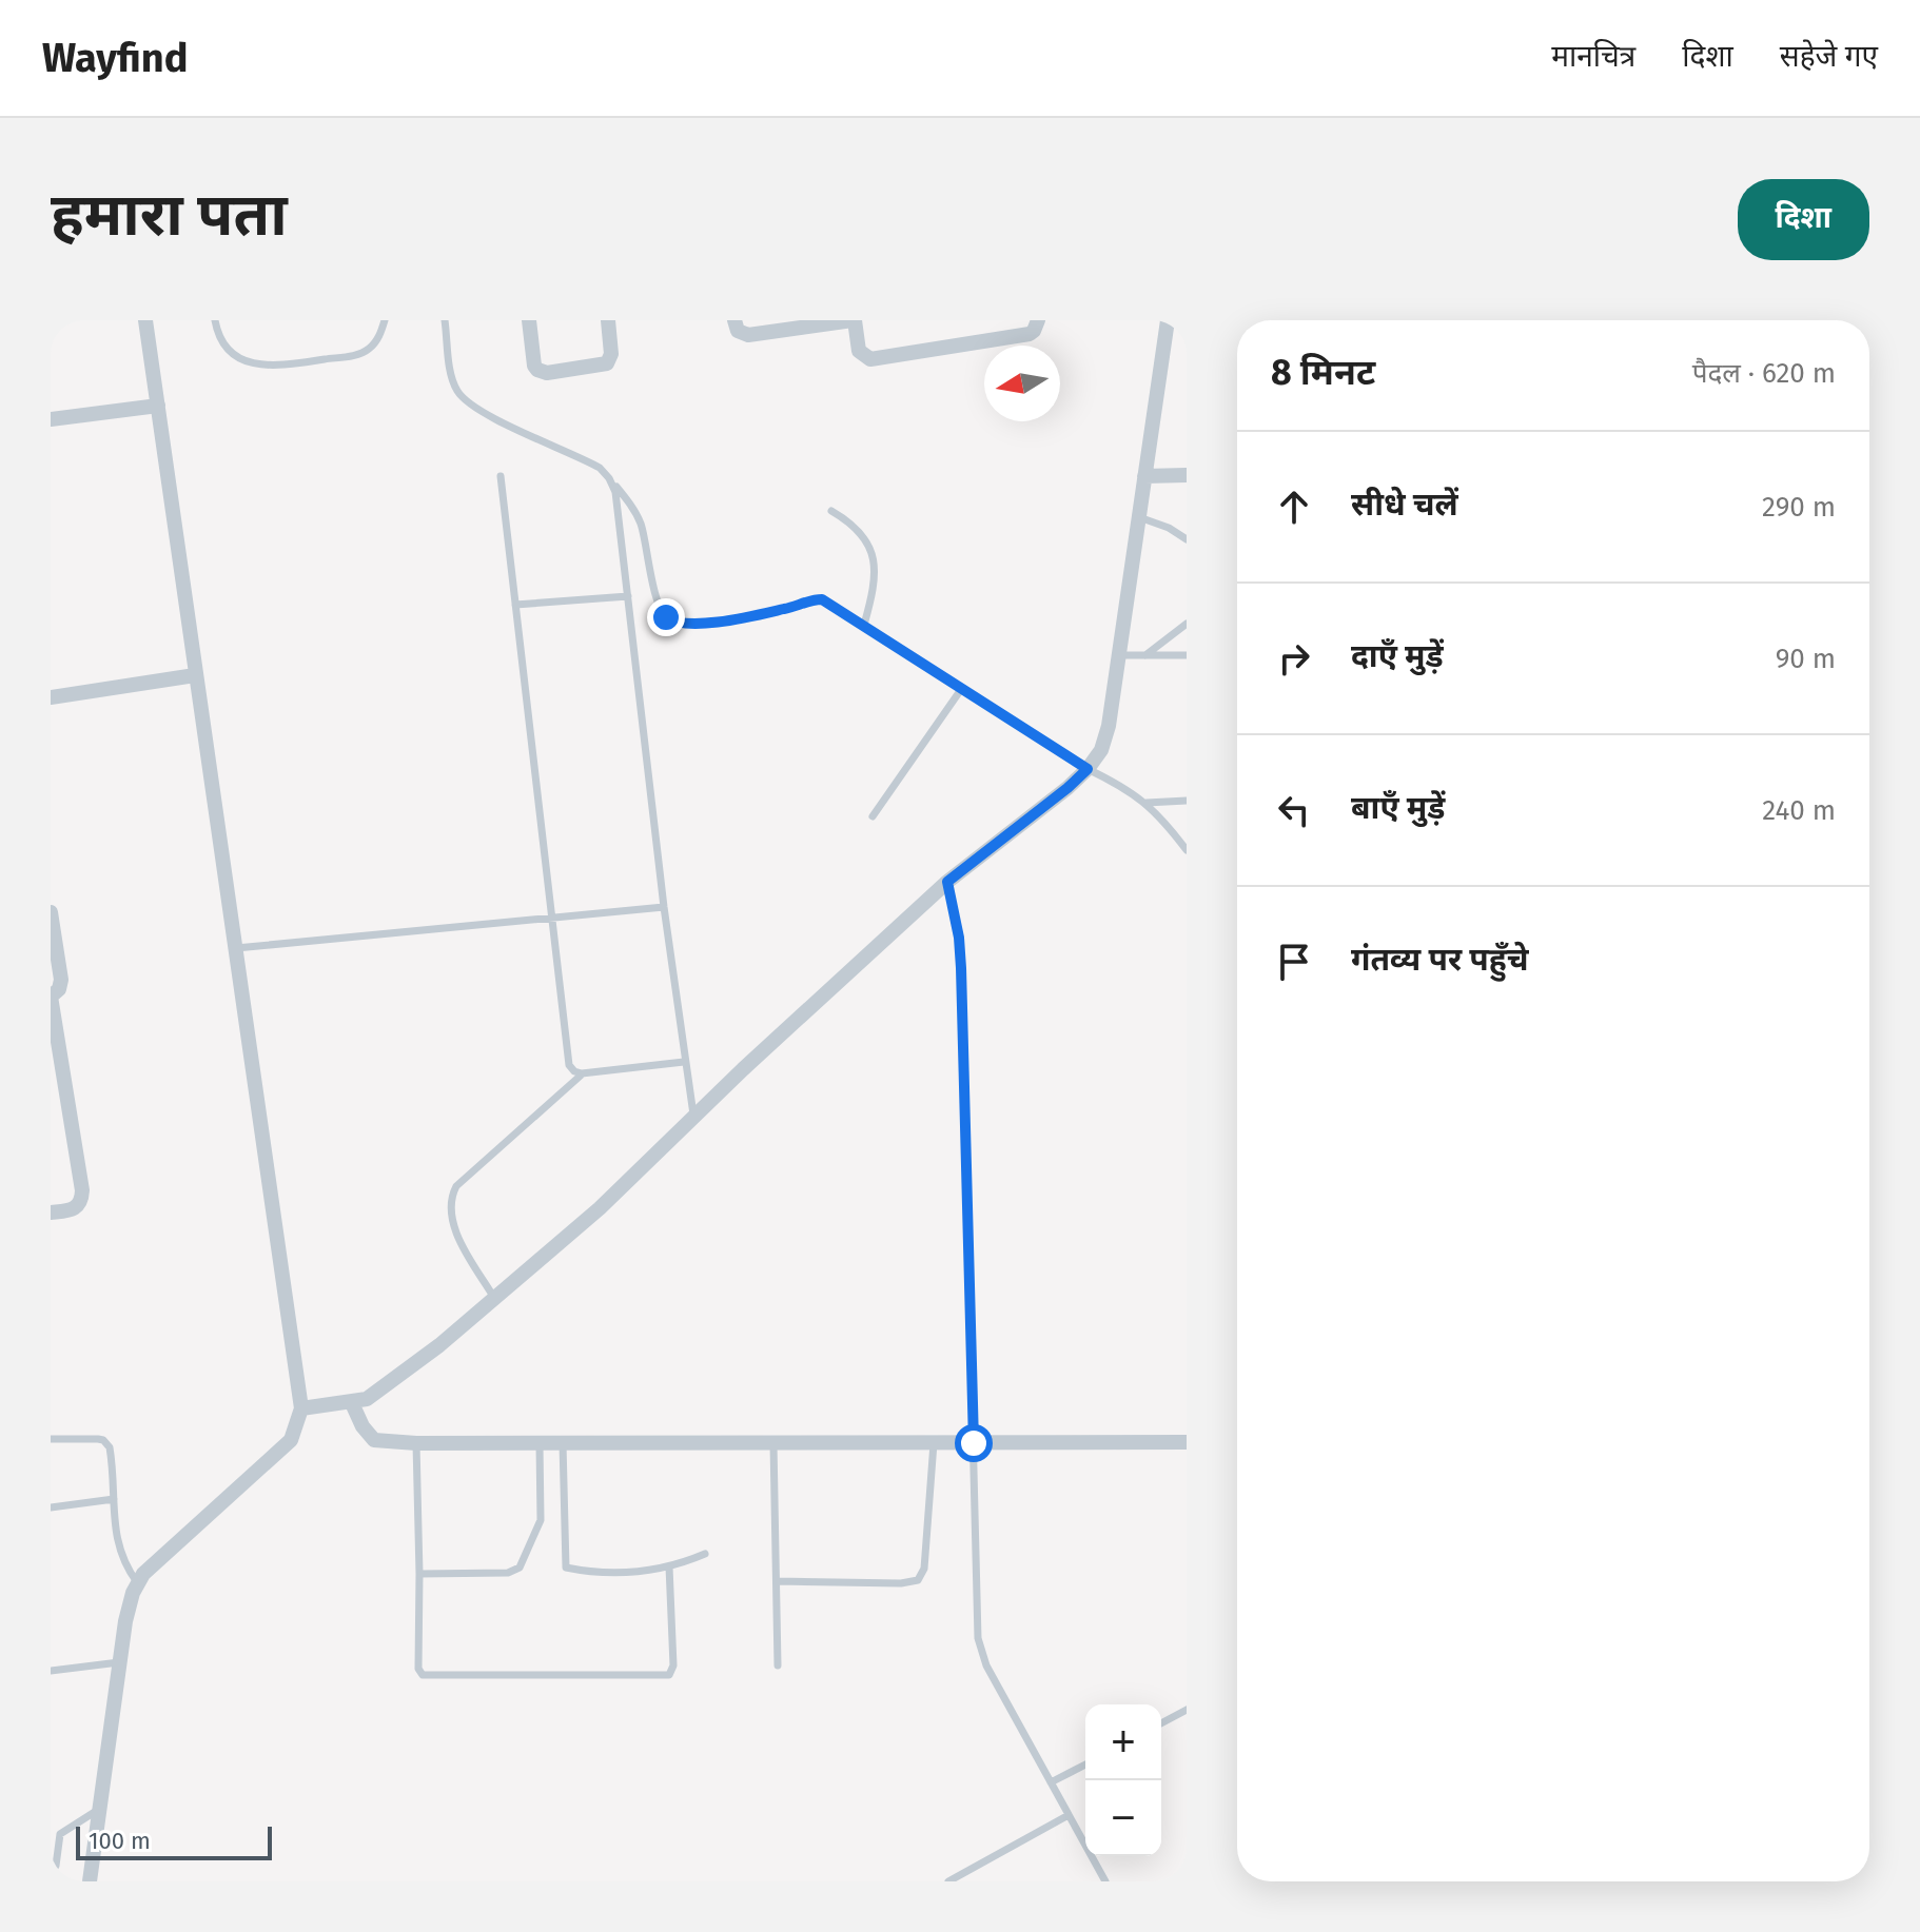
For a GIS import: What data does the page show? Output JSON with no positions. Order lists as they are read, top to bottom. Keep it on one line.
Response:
{"scale_bar":"100 m","north":"left","page":{"header":"Wayfind","nav":["मानचित्र","दिशा","सहेजे गए"],"buttons":"दिशा","title":"हमारा पता","heading":["8 मिनट","पैदल · 620 m"],"list":[["सीधे चलें","290 m"],["दाएँ मुड़ें","90 m"],["बाएँ मुड़ें","240 m"],"गंतव्य पर पहुँचे"],"map_buttons":["+","−"],"scale":"100 m"}}
